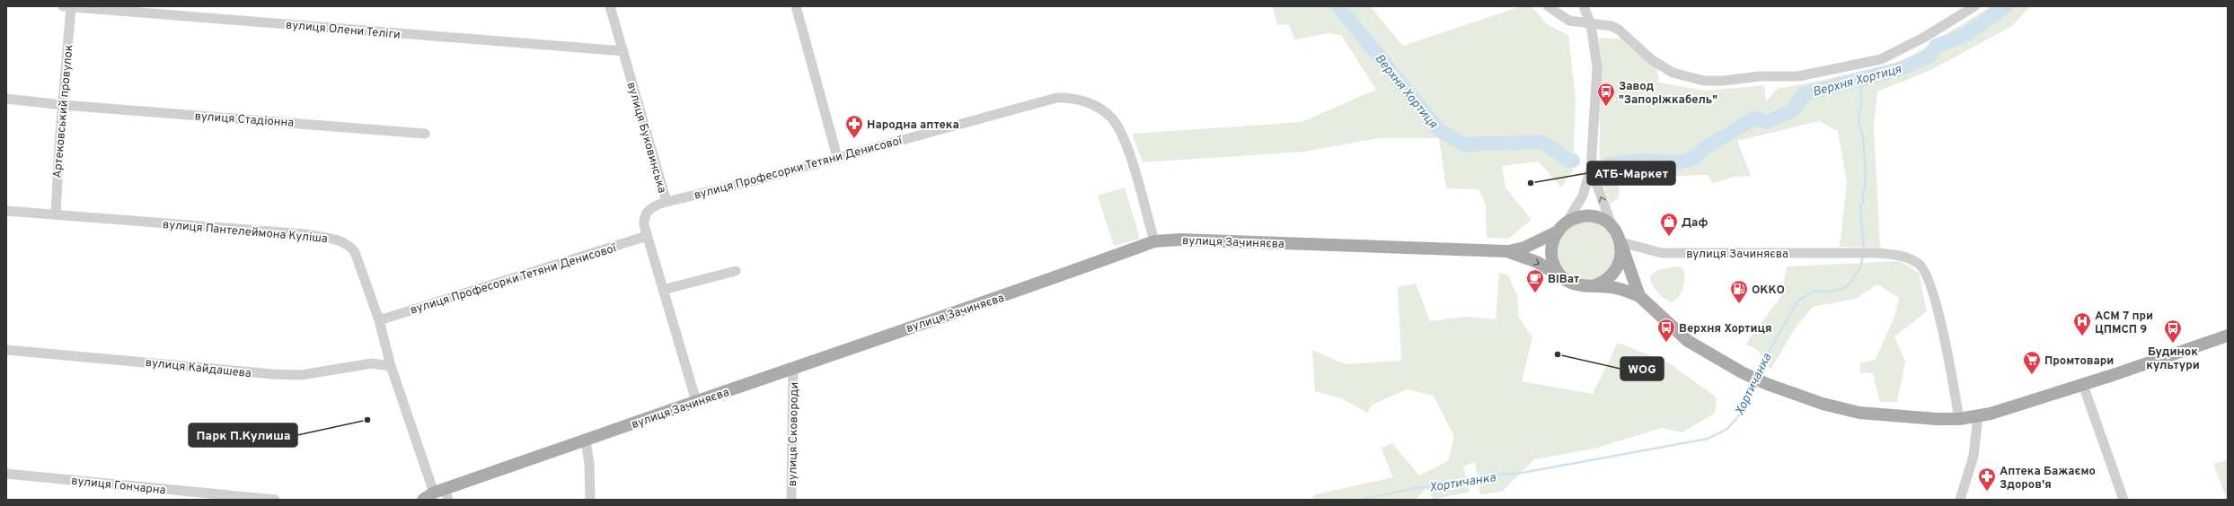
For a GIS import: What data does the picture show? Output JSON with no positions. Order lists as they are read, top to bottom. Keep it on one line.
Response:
{"streets":{"main road":["вулиця Зачиняєва"],"street":["вулиця Олени Теліги","Артековський провулок","вулиця Стадіонна","вулиця Буковинська","вулиця Професорки Тетяни Денисової","вулиця Пантелеймона Куліша","вулиця Кайдашева","вулиця Сковороди","вулиця Гончарна"]},"crossings":[["вулиця Олени Теліги","Артековський провулок"],["вулиця Олени Теліги","вулиця Буковинська"],["Артековський провулок","вулиця Стадіонна"],["Артековський провулок","вулиця Пантелеймона Куліша"],["вулиця Буковинська","вулиця Професорки Тетяни Денисової"],["вулиця Буковинська","вулиця Зачиняєва"],["вулиця Професорки Тетяни Денисової","вулиця Пантелеймона Куліша"],["вулиця Професорки Тетяни Денисової","вулиця Зачиняєва"],["вулиця Пантелеймона Куліша","вулиця Зачиняєва"],["вулиця Пантелеймона Куліша","вулиця Кайдашева"],["вулиця Зачиняєва","вулиця Сковороди"]],"water":["Верхня Хортиця","Хортичанка"],"places":{"bus stop":["Завод \"Запоріжкабель\"","Верхня Хортиця","Будинок культури"],"pharmacy":["Народна аптека","Аптека Бажаємо Здоров'я"],"other":["АТБ-Маркет","WOG","Парк П.Кулиша"],"shop":["Даф"],"cafe":["ВіВат"],"fuel station":["ОККО"],"hospital":["АСМ 7 при ЦПМСП 9"],"supermarket":["Промтовари"]}}
